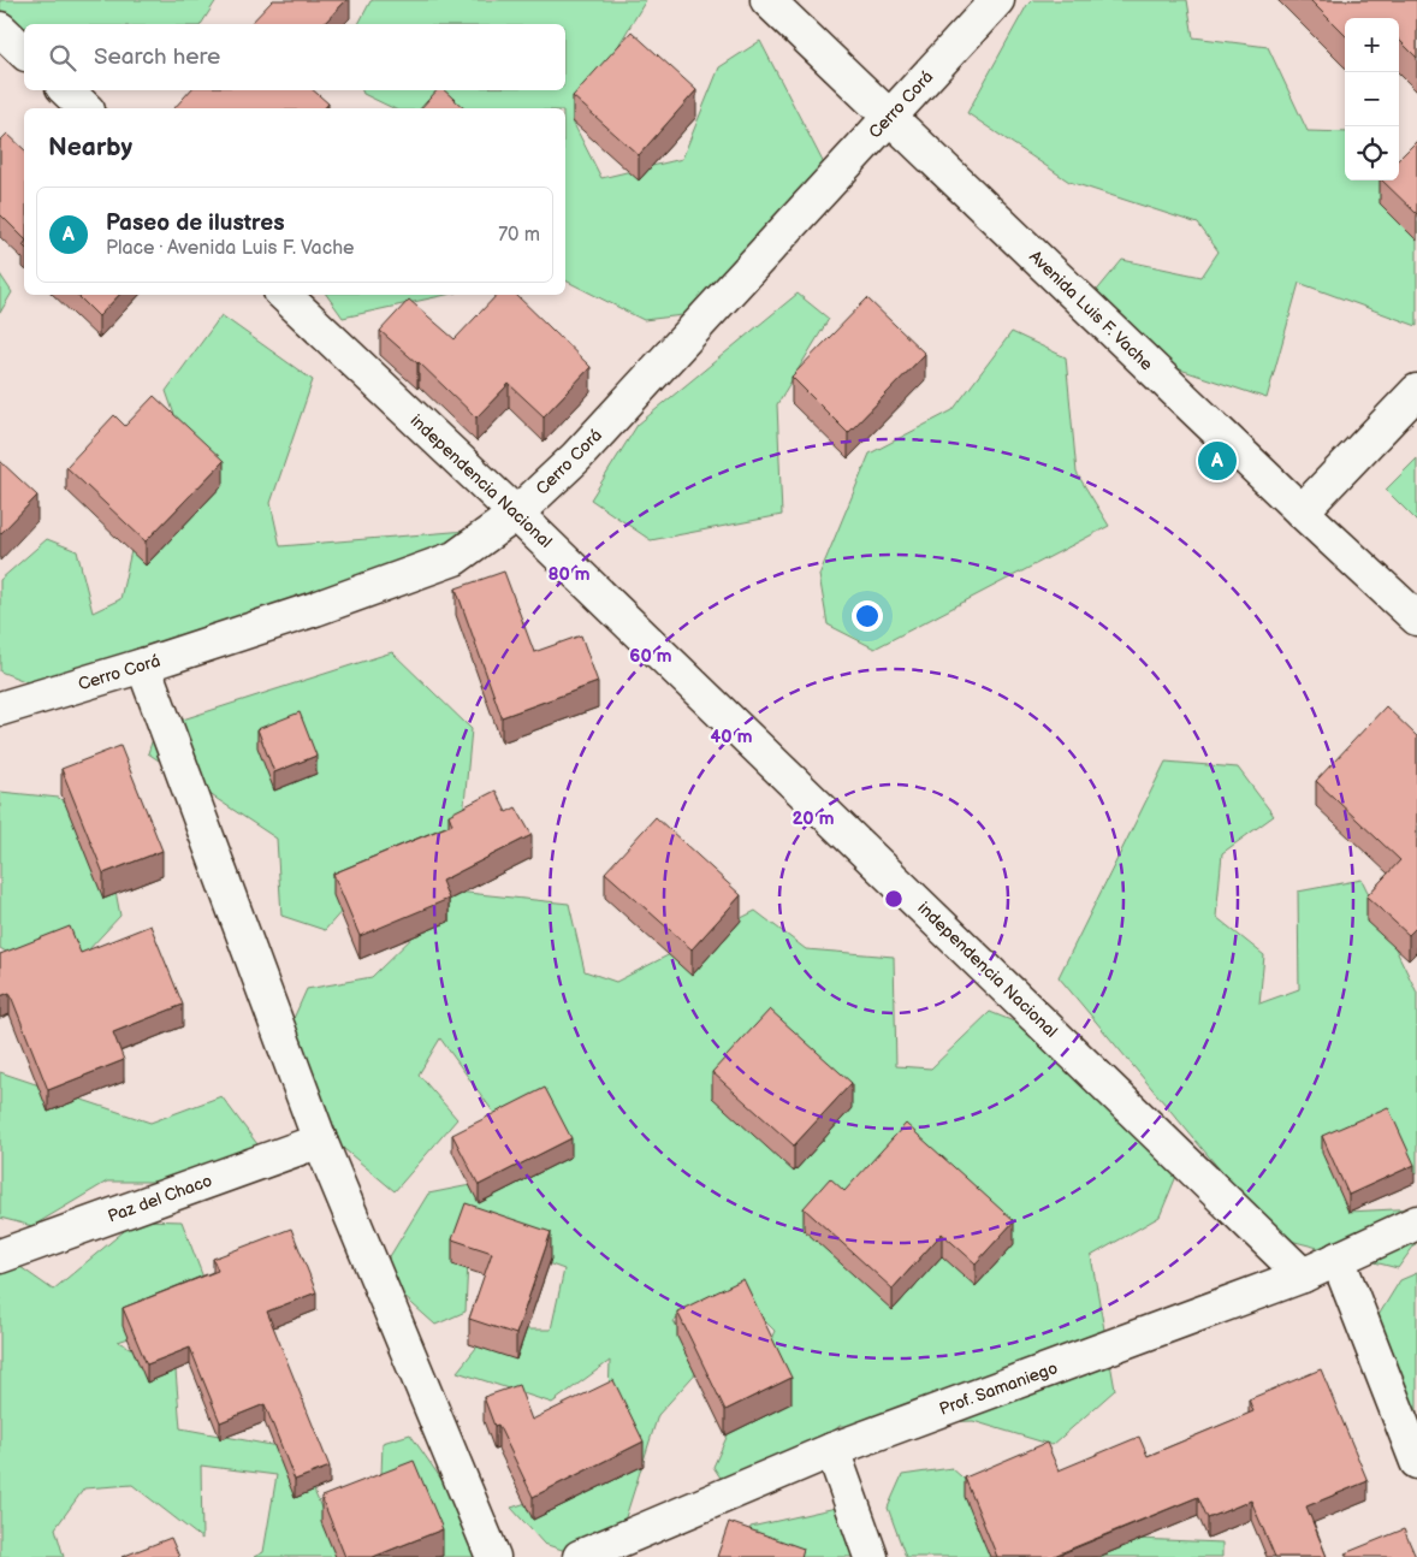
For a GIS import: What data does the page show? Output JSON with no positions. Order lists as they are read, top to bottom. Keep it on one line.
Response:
{"streets":{"street":["Cerro Corá","Avenida Luis F. Vache","independencia Nacional","Paz del Chaco","Prof. Samaniego"]},"crossings":[["Cerro Corá","Avenida Luis F. Vache"],["Cerro Corá","independencia Nacional"],["independencia Nacional","Prof. Samaniego"]],"page":{"map_buttons":["+","−"],"search":"Search here","heading":"Nearby","list":[{"mark":"A","name":"Paseo de ilustres","note":"Place · Avenida Luis F. Vache","value":"70 m"}],"pins":"A"},"rings":["80 m","60 m","40 m","20 m"]}
